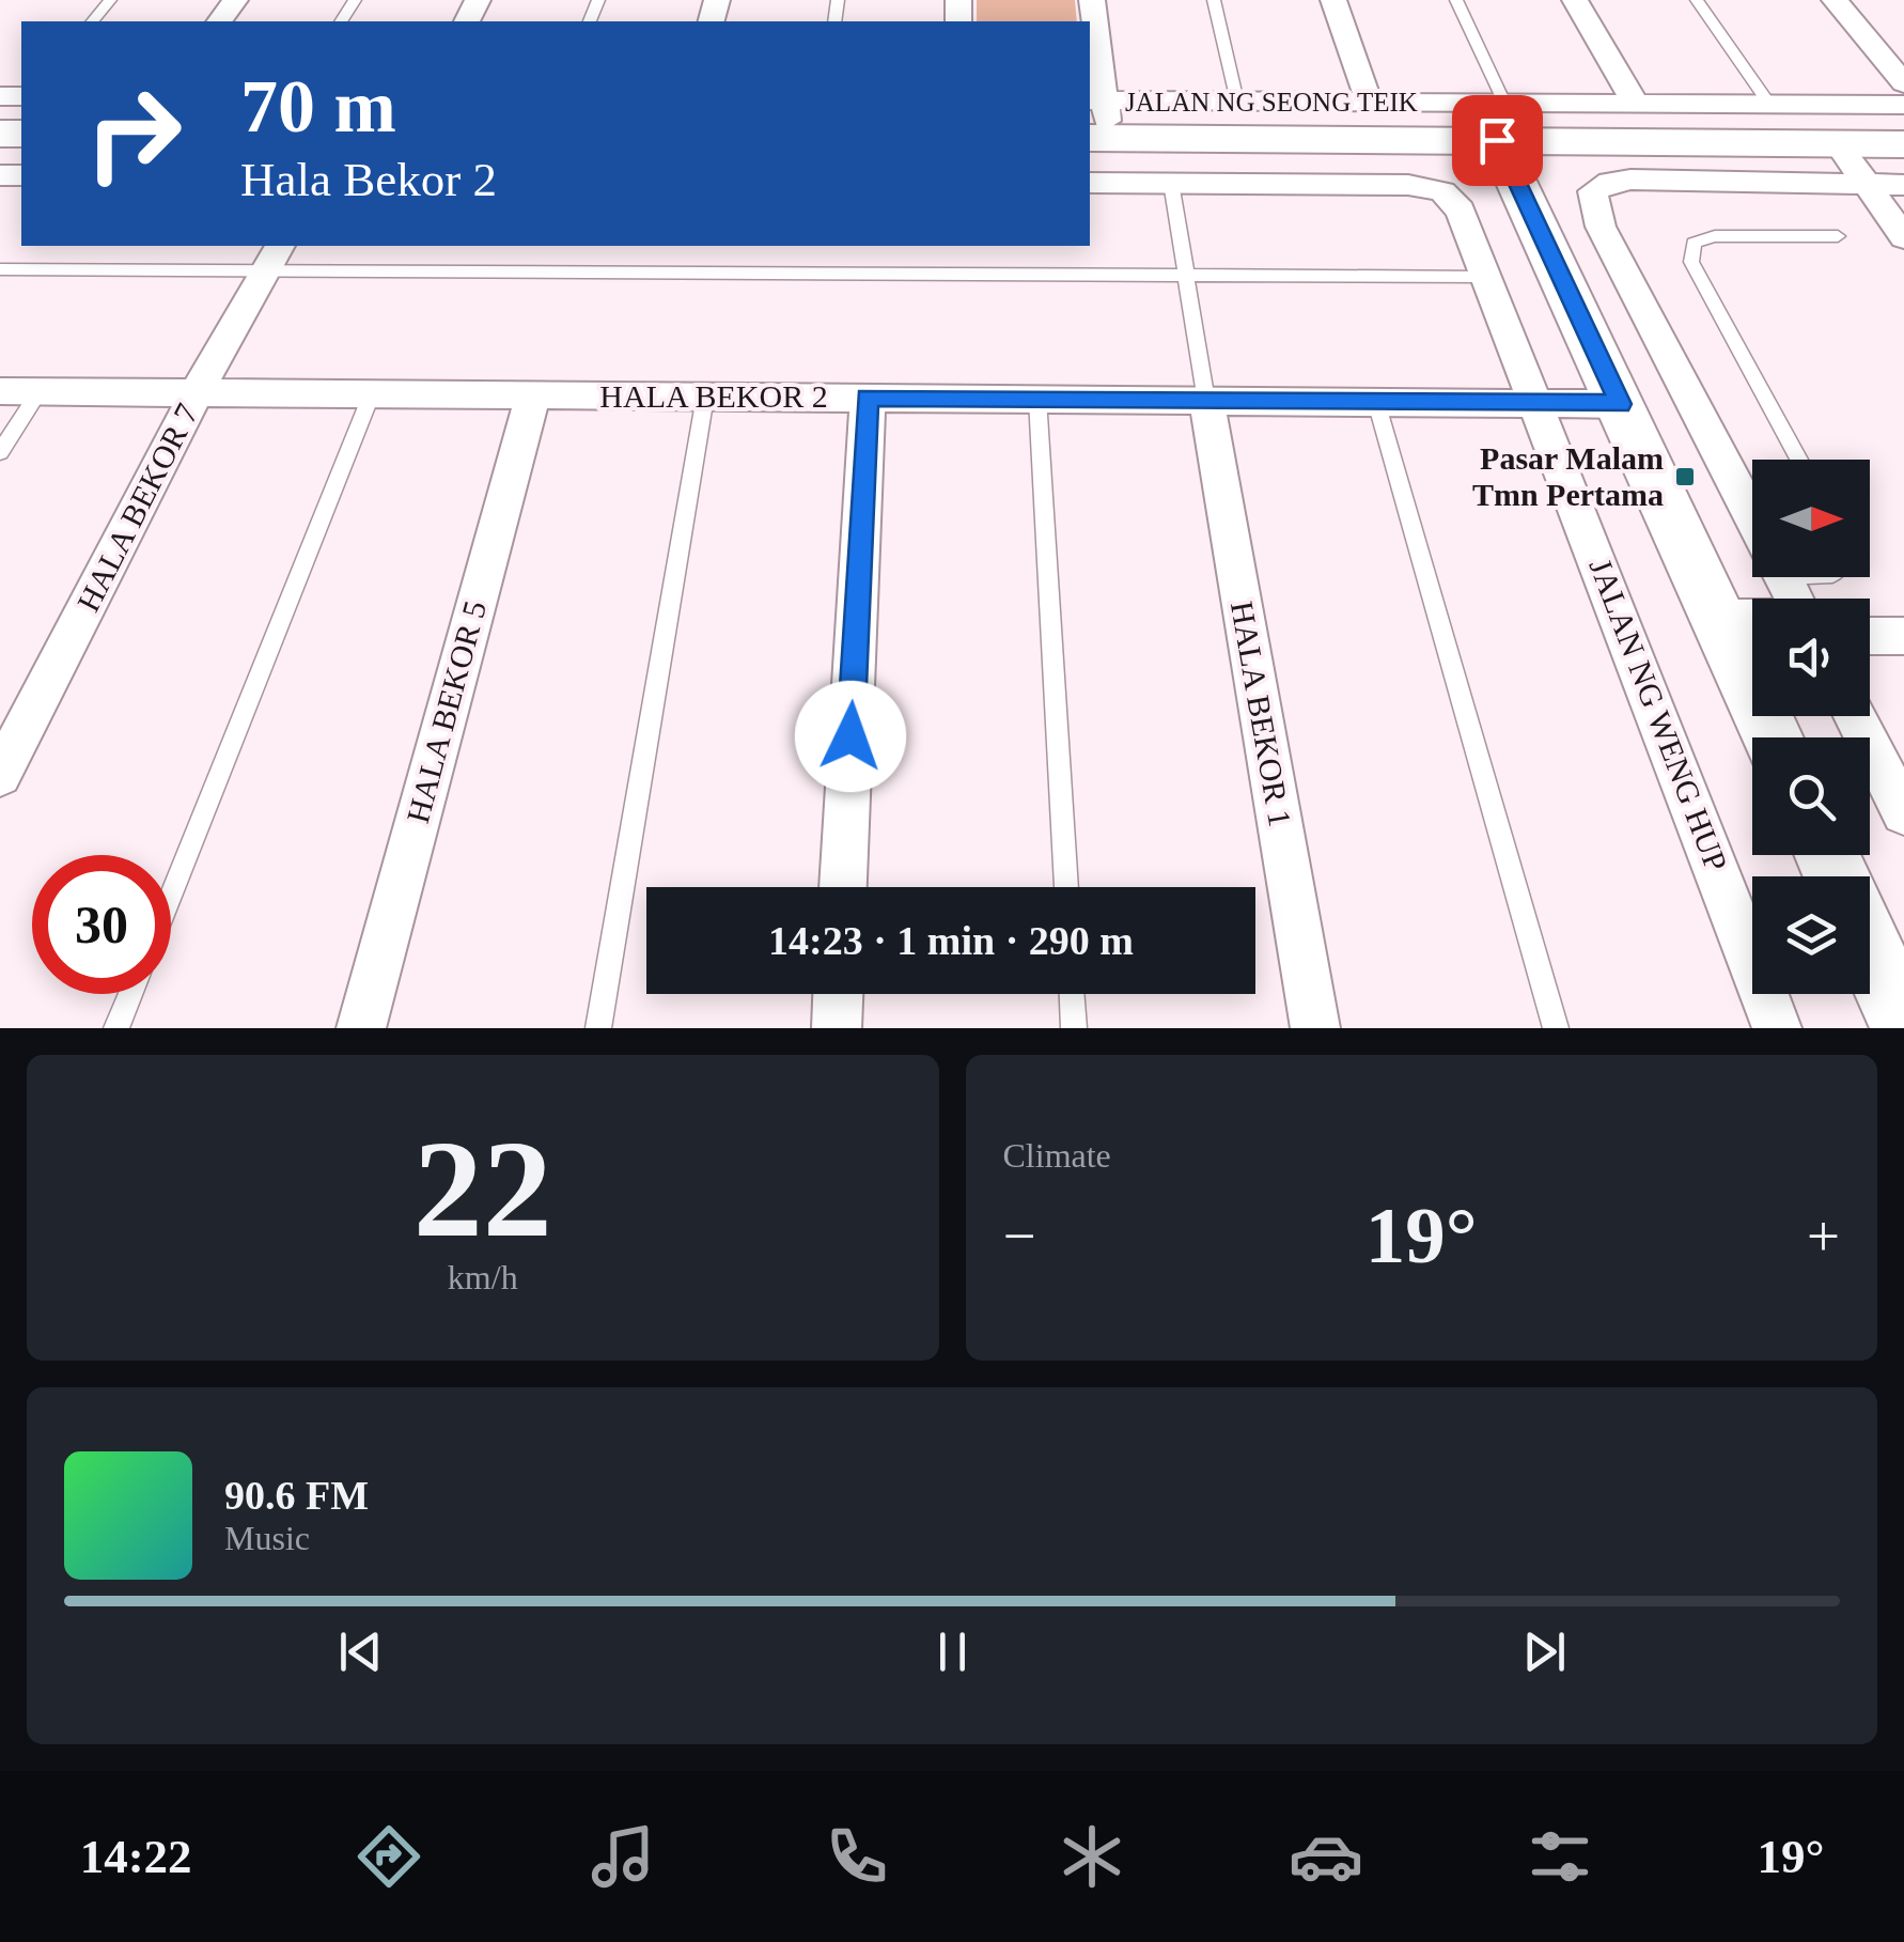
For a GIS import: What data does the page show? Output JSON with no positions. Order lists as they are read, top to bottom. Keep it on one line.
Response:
{"streets":{"main road":["JALAN NG SEONG TEIK"],"street":["HALA BEKOR 2","HALA BEKOR 7","HALA BEKOR 5","HALA BEKOR 1","JALAN NG WENG HUP"]},"crossings":[["HALA BEKOR 2","HALA BEKOR 7"],["HALA BEKOR 2","HALA BEKOR 5"],["HALA BEKOR 2","HALA BEKOR 1"],["HALA BEKOR 2","JALAN NG WENG HUP"]],"places":{"transit":["Pasar Malam Tmn Pertama"]},"north":"right","page":{"turn":["70 m","Hala Bekor 2"],"limit":"30","trip":"14:23 · 1 min · 290 m","tile":[["22","km/h"],"Climate"],"heat":["−","19°","+"],"song":["90.6 FM","Music"],"tabs":["14:22","19°"]}}
